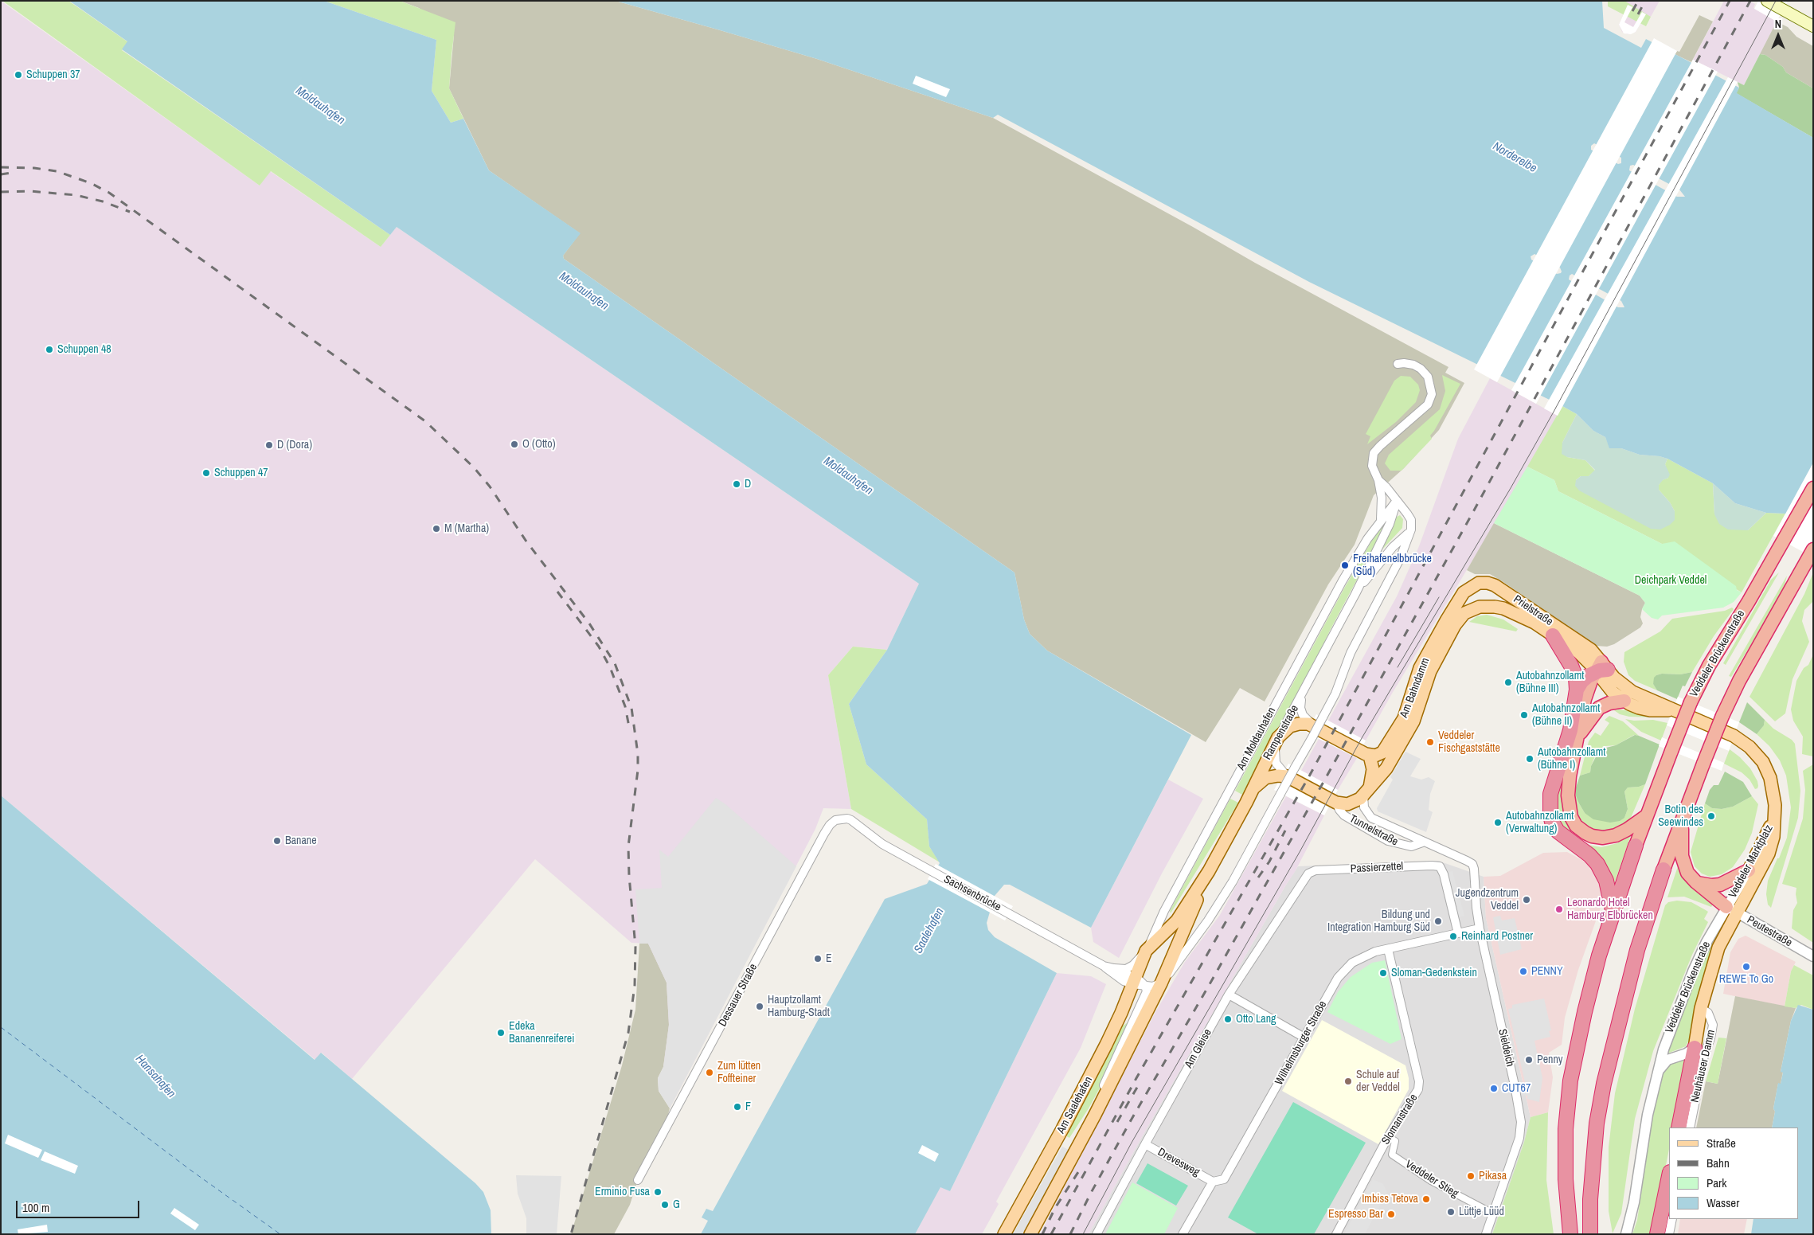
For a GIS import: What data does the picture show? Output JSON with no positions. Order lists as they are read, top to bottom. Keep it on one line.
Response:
{"streets":{"highway":["Veddeler Brückenstraße"],"main road":["Prielstraße","Am Bahndamm","Rampenstraße","Am Moldauhafen","Tunnelstraße","Veddeler Marktplatz","Am Saalehafen"],"street":["Passierzettel","Sachsenbrücke","Peutestraße","Dessauer Straße","Wilhelmsburger Straße","Sieldeich","Am Gleise","Neuhäuser Damm","Slomanstraße","Drevesweg","Veddeler Stieg"]},"crossings":[["Prielstraße","Am Bahndamm"],["Prielstraße","Veddeler Marktplatz"],["Veddeler Brückenstraße","Veddeler Marktplatz"],["Veddeler Brückenstraße","Peutestraße"],["Veddeler Brückenstraße","Neuhäuser Damm"],["Am Bahndamm","Tunnelstraße"],["Rampenstraße","Am Moldauhafen"],["Rampenstraße","Tunnelstraße"],["Rampenstraße","Am Saalehafen"],["Am Moldauhafen","Sachsenbrücke"],["Am Moldauhafen","Am Saalehafen"],["Tunnelstraße","Sieldeich"],["Veddeler Marktplatz","Peutestraße"],["Passierzettel","Wilhelmsburger Straße"],["Passierzettel","Am Gleise"],["Sachsenbrücke","Dessauer Straße"],["Sachsenbrücke","Am Saalehafen"],["Wilhelmsburger Straße","Sieldeich"],["Wilhelmsburger Straße","Slomanstraße"],["Wilhelmsburger Straße","Drevesweg"],["Sieldeich","Veddeler Stieg"],["Am Gleise","Drevesweg"],["Slomanstraße","Veddeler Stieg"]],"water":["Moldauhafen","Norderelbe","Saalehafen","Hansahafen"],"parks":["Deichpark Veddel"],"places":["Schuppen 37","Schuppen 48","O (Otto)","D (Dora)","Schuppen 47","D","M (Martha)","Freihafenelbbrücke (Süd)","Autobahnzollamt (Bühne III)","Autobahnzollamt (Bühne II)","Veddeler Fischgaststätte","Autobahnzollamt (Bühne I)","Botin des Seewindes","Autobahnzollamt (Verwaltung)","Banane","Jugendzentrum Veddel","Leonardo Hotel Hamburg Elbbrücken","Bildung und Integration Hamburg Süd","Reinhard Postner","E","REWE To Go","PENNY","Sloman-Gedenkstein","Hauptzollamt Hamburg-Stadt","Otto Lang","Edeka Bananenreiferei","Penny","Zum lütten Foffteiner","Schule auf der Veddel","CUT67","F","Pikasa","Erminio Fusa","Imbiss Tetova","G","Lüttje Lüüd","Espresso Bar"],"legend":["Straße","Bahn","Park","Wasser"],"scale_bar":"100 m","north":"top"}
